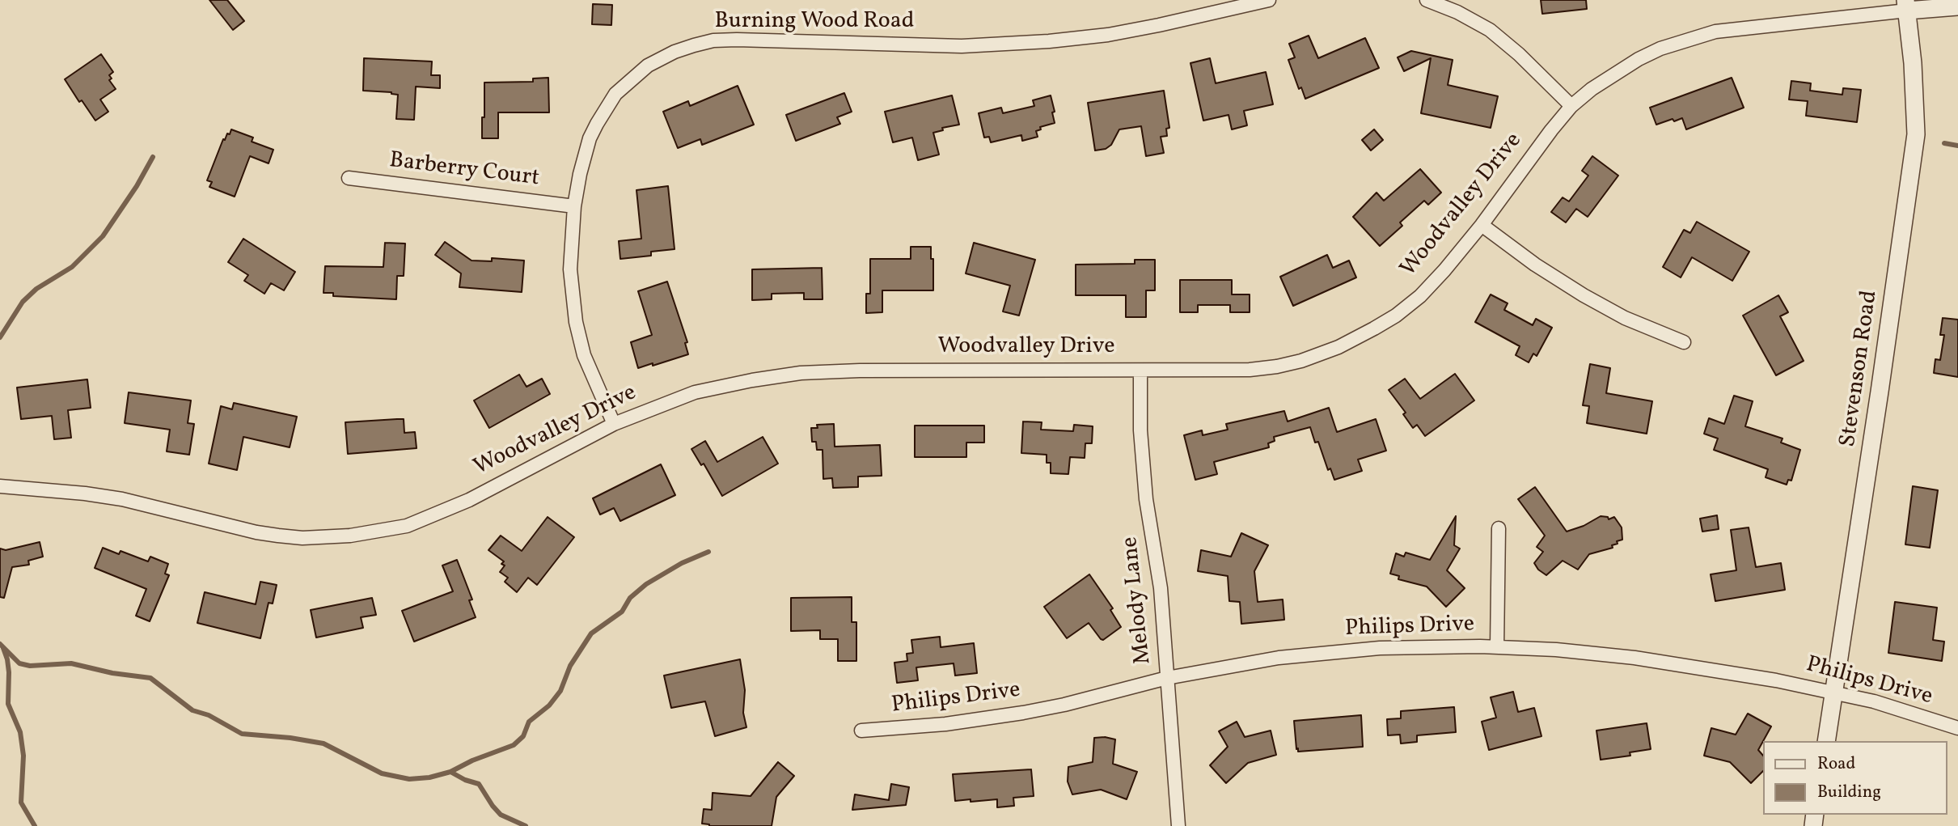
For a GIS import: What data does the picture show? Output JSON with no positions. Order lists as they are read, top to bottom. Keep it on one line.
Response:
{"streets":{"street":["Burning Wood Road","Barberry Court","Woodvalley Drive","Stevenson Road","Melody Lane","Philips Drive"]},"crossings":[["Burning Wood Road","Barberry Court"],["Burning Wood Road","Woodvalley Drive"],["Woodvalley Drive","Stevenson Road"],["Woodvalley Drive","Melody Lane"],["Stevenson Road","Philips Drive"],["Melody Lane","Philips Drive"]],"legend":["Road","Building"]}
